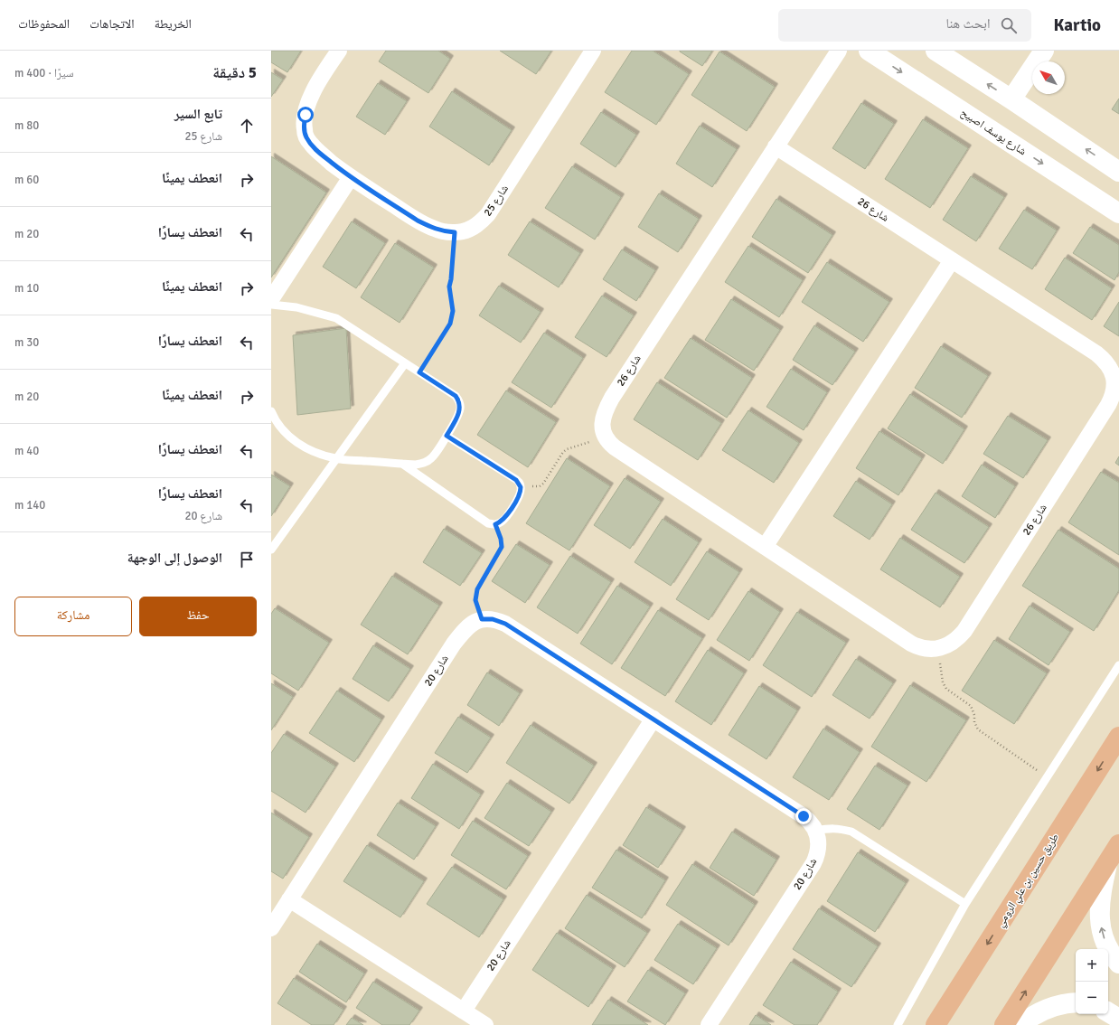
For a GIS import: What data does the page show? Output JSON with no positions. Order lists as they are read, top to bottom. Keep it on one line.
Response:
{"streets":{"highway":["طريق حسين بن علي الرومي"],"street":["شارع يوسف اصبيح","شارع 25","شارع 26","شارع 20"]},"north":"top left","page":{"header":"Kartio","search":"ابحث هنا","nav":["الخريطة","الاتجاهات","المحفوظات"],"heading":["5 دقيقة","سيرًا · 400 m"],"list":[["تابع السير","شارع 25","80 m"],["انعطف يمينًا","60 m"],["انعطف يسارًا","20 m"],["انعطف يمينًا","10 m"],["انعطف يسارًا","30 m"],["انعطف يمينًا","20 m"],["انعطف يسارًا","40 m"],["انعطف يسارًا","شارع 20","140 m"],"الوصول إلى الوجهة"],"buttons":["حفظ","مشاركة"],"map_buttons":["+","−"]}}
